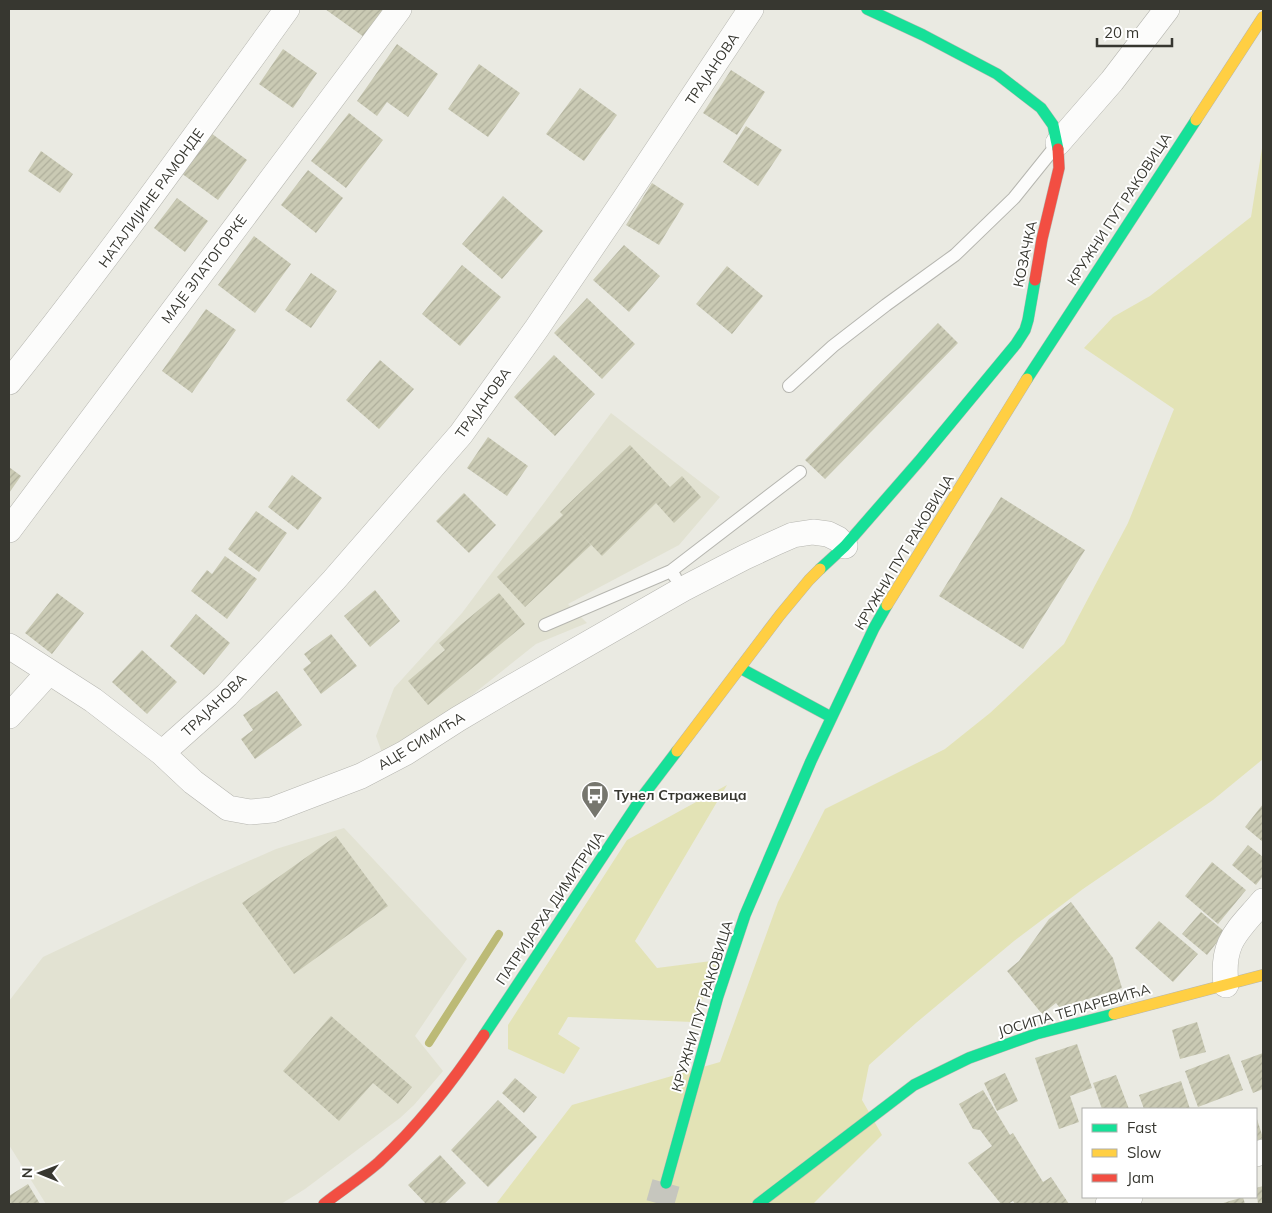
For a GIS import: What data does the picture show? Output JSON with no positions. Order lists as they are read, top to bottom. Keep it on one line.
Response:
{"streets":{"main road":["КРУЖНИ ПУТ РАКОВИЦА","КОЗАЧКА","ПАТРИЈАРХА ДИМИТРИЈА","ЈОСИПА ТЕЛАРЕВИЋА"],"street":["ТРАЈАНОВА","НАТАЛИЈИНЕ РАМОНДЕ","МАЈЕ ЗЛАТОГОРКЕ","АЦЕ СИМИЋА"]},"crossings":[["ТРАЈАНОВА","АЦЕ СИМИЋА"],["КОЗАЧКА","АЦЕ СИМИЋА"],["КОЗАЧКА","ПАТРИЈАРХА ДИМИТРИЈА"],["АЦЕ СИМИЋА","ПАТРИЈАРХА ДИМИТРИЈА"]],"places":{"bus stop":["Тунел Стражевица"]},"legend":["Fast","Slow","Jam"],"scale_bar":"20 m","north":"left"}
